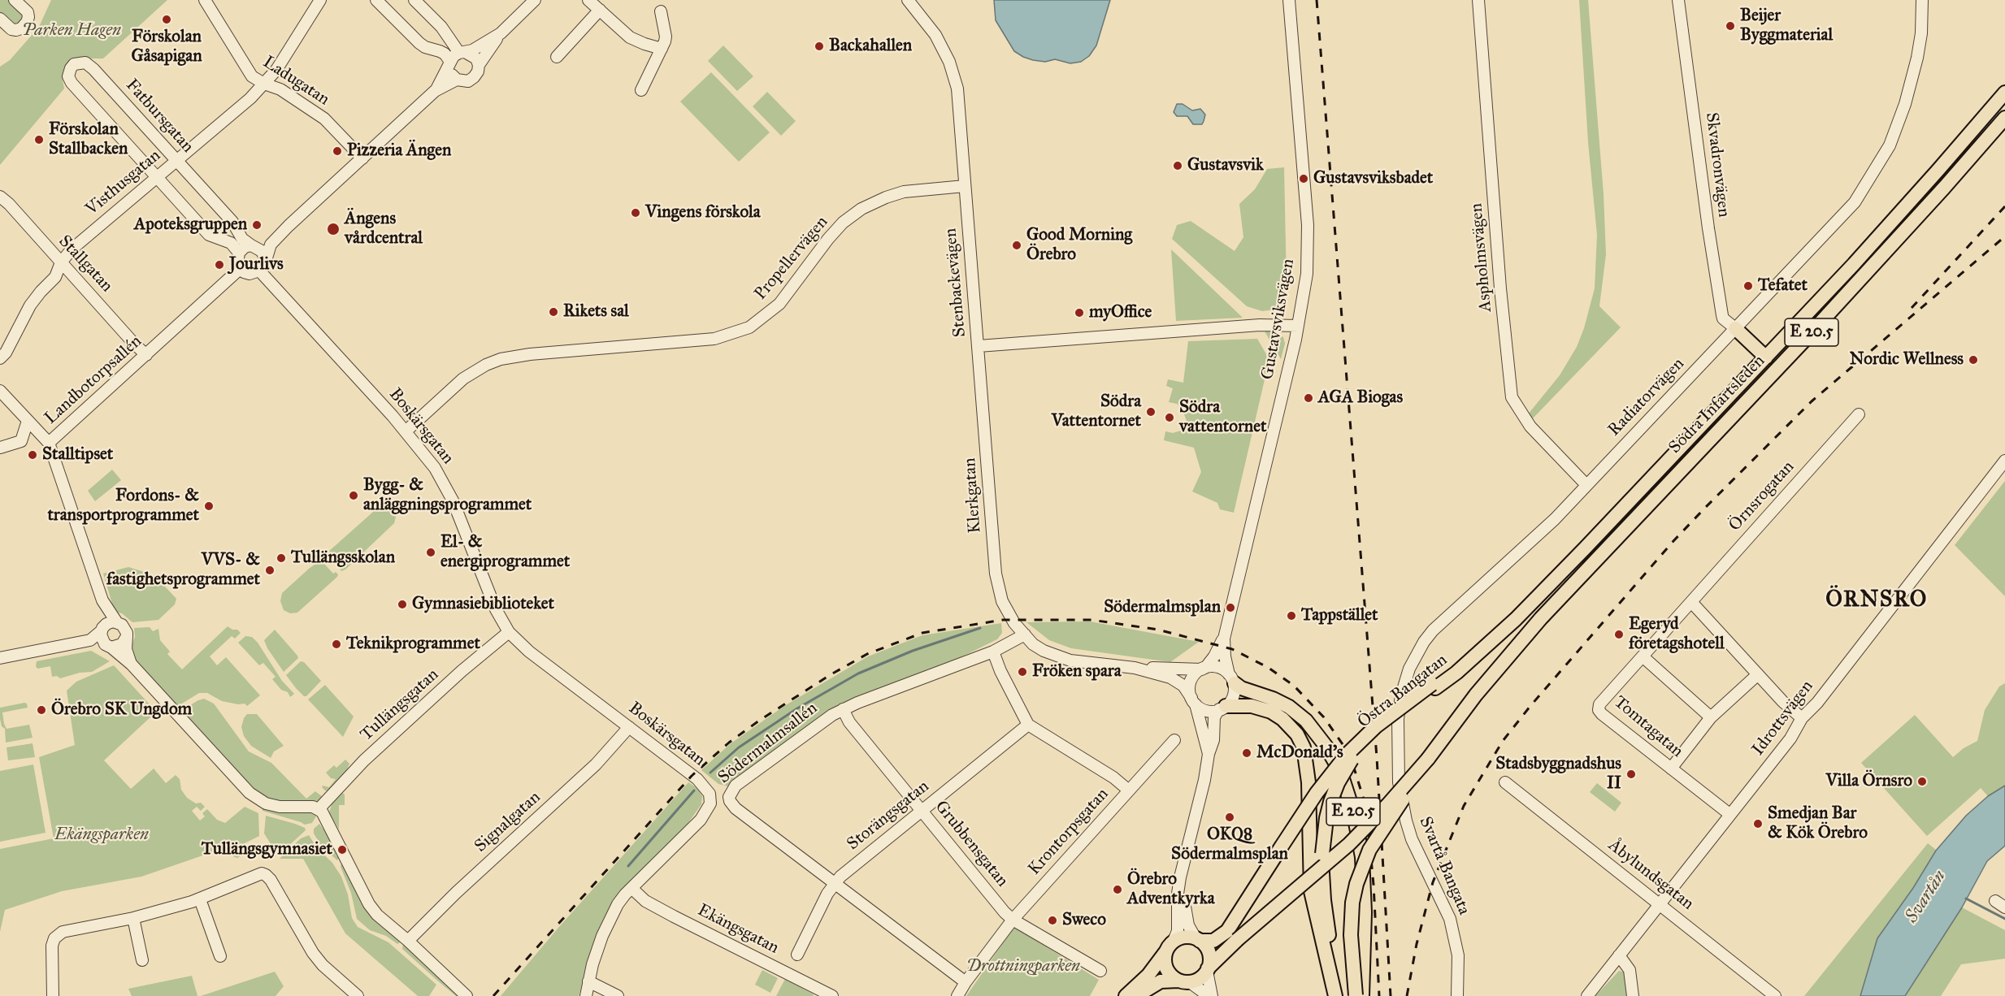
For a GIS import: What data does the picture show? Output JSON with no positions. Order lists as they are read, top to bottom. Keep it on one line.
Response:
{"streets":{"main road":["E 20.5","Södra Infartsleden","Östra Bangatan"],"street":["Ladugatan","Fatbursgatan","Skvadronvägen","Visthusgatan","Aspholmsvägen","Propellervägen","Stallgatan","Stenbackevägen","Gustavsviksvägen","Landbotorpsallén","Radiatorvägen","Boskärsgatan","Klerkgatan","Örnsrogatan","Tullängsgatan","Idrottsvägen","Tomtagatan","Södermalmsallén","Storängsgatan","Signalgatan","Krontorpsgatan","Grubbensgatan","Svartå Bangata","Åbylundsgatan","Ekängsgatan"]},"crossings":[["Ladugatan","Visthusgatan"],["Fatbursgatan","Visthusgatan"],["Fatbursgatan","Landbotorpsallén"],["Fatbursgatan","Boskärsgatan"],["Skvadronvägen","Radiatorvägen"],["Visthusgatan","Stallgatan"],["Aspholmsvägen","Radiatorvägen"],["Propellervägen","Stenbackevägen"],["Propellervägen","Boskärsgatan"],["Stallgatan","Landbotorpsallén"],["Stenbackevägen","Gustavsviksvägen"],["Stenbackevägen","Klerkgatan"],["Gustavsviksvägen","E 20.5"],["E 20.5","Södra Infartsleden"],["E 20.5","Östra Bangatan"],["Landbotorpsallén","Boskärsgatan"],["Radiatorvägen","Svartå Bangata"],["Södra Infartsleden","Östra Bangatan"],["Boskärsgatan","Tullängsgatan"],["Boskärsgatan","Södermalmsallén"],["Boskärsgatan","Signalgatan"],["Klerkgatan","Södermalmsallén"],["Örnsrogatan","Tomtagatan"],["Idrottsvägen","Tomtagatan"],["Idrottsvägen","Åbylundsgatan"],["Södermalmsallén","Grubbensgatan"],["Södermalmsallén","Ekängsgatan"],["Storängsgatan","Grubbensgatan"],["Krontorpsgatan","Grubbensgatan"]],"districts":["ÖRNSRO"],"water":["Svartån"],"parks":["Parken Hagen","Ekängsparken","Drottningparken"],"places":["Förskolan Gåsapigan","Beijer Byggmaterial","Backahallen","Förskolan Stallbacken","Pizzeria Ängen","Gustavsvik","Gustavsviksbadet","Vingens förskola","Apoteksgruppen","Ängens vårdcentral","Good Morning Örebro","Jourlivs","Tefatet","Rikets sal","myOffice","Nordic Wellness","AGA Biogas","Södra Vattentornet","Södra vattentornet","Stalltipset","Bygg- & anläggningsprogrammet","Fordons- & transportprogrammet","El- & energiprogrammet","Tullängsskolan","VVS- & fastighetsprogrammet","Gymnasiebiblioteket","Södermalmsplan","Tappstället","Egeryd företagshotell","Teknikprogrammet","Fröken spara","Örebro SK Ungdom","McDonald's","Stadsbyggnadshus II","Villa Örnsro","OKQ8 Södermalmsplan","Smedjan Bar & Kök Örebro","Tullängsgymnasiet","Örebro Adventkyrka","Sweco"]}
